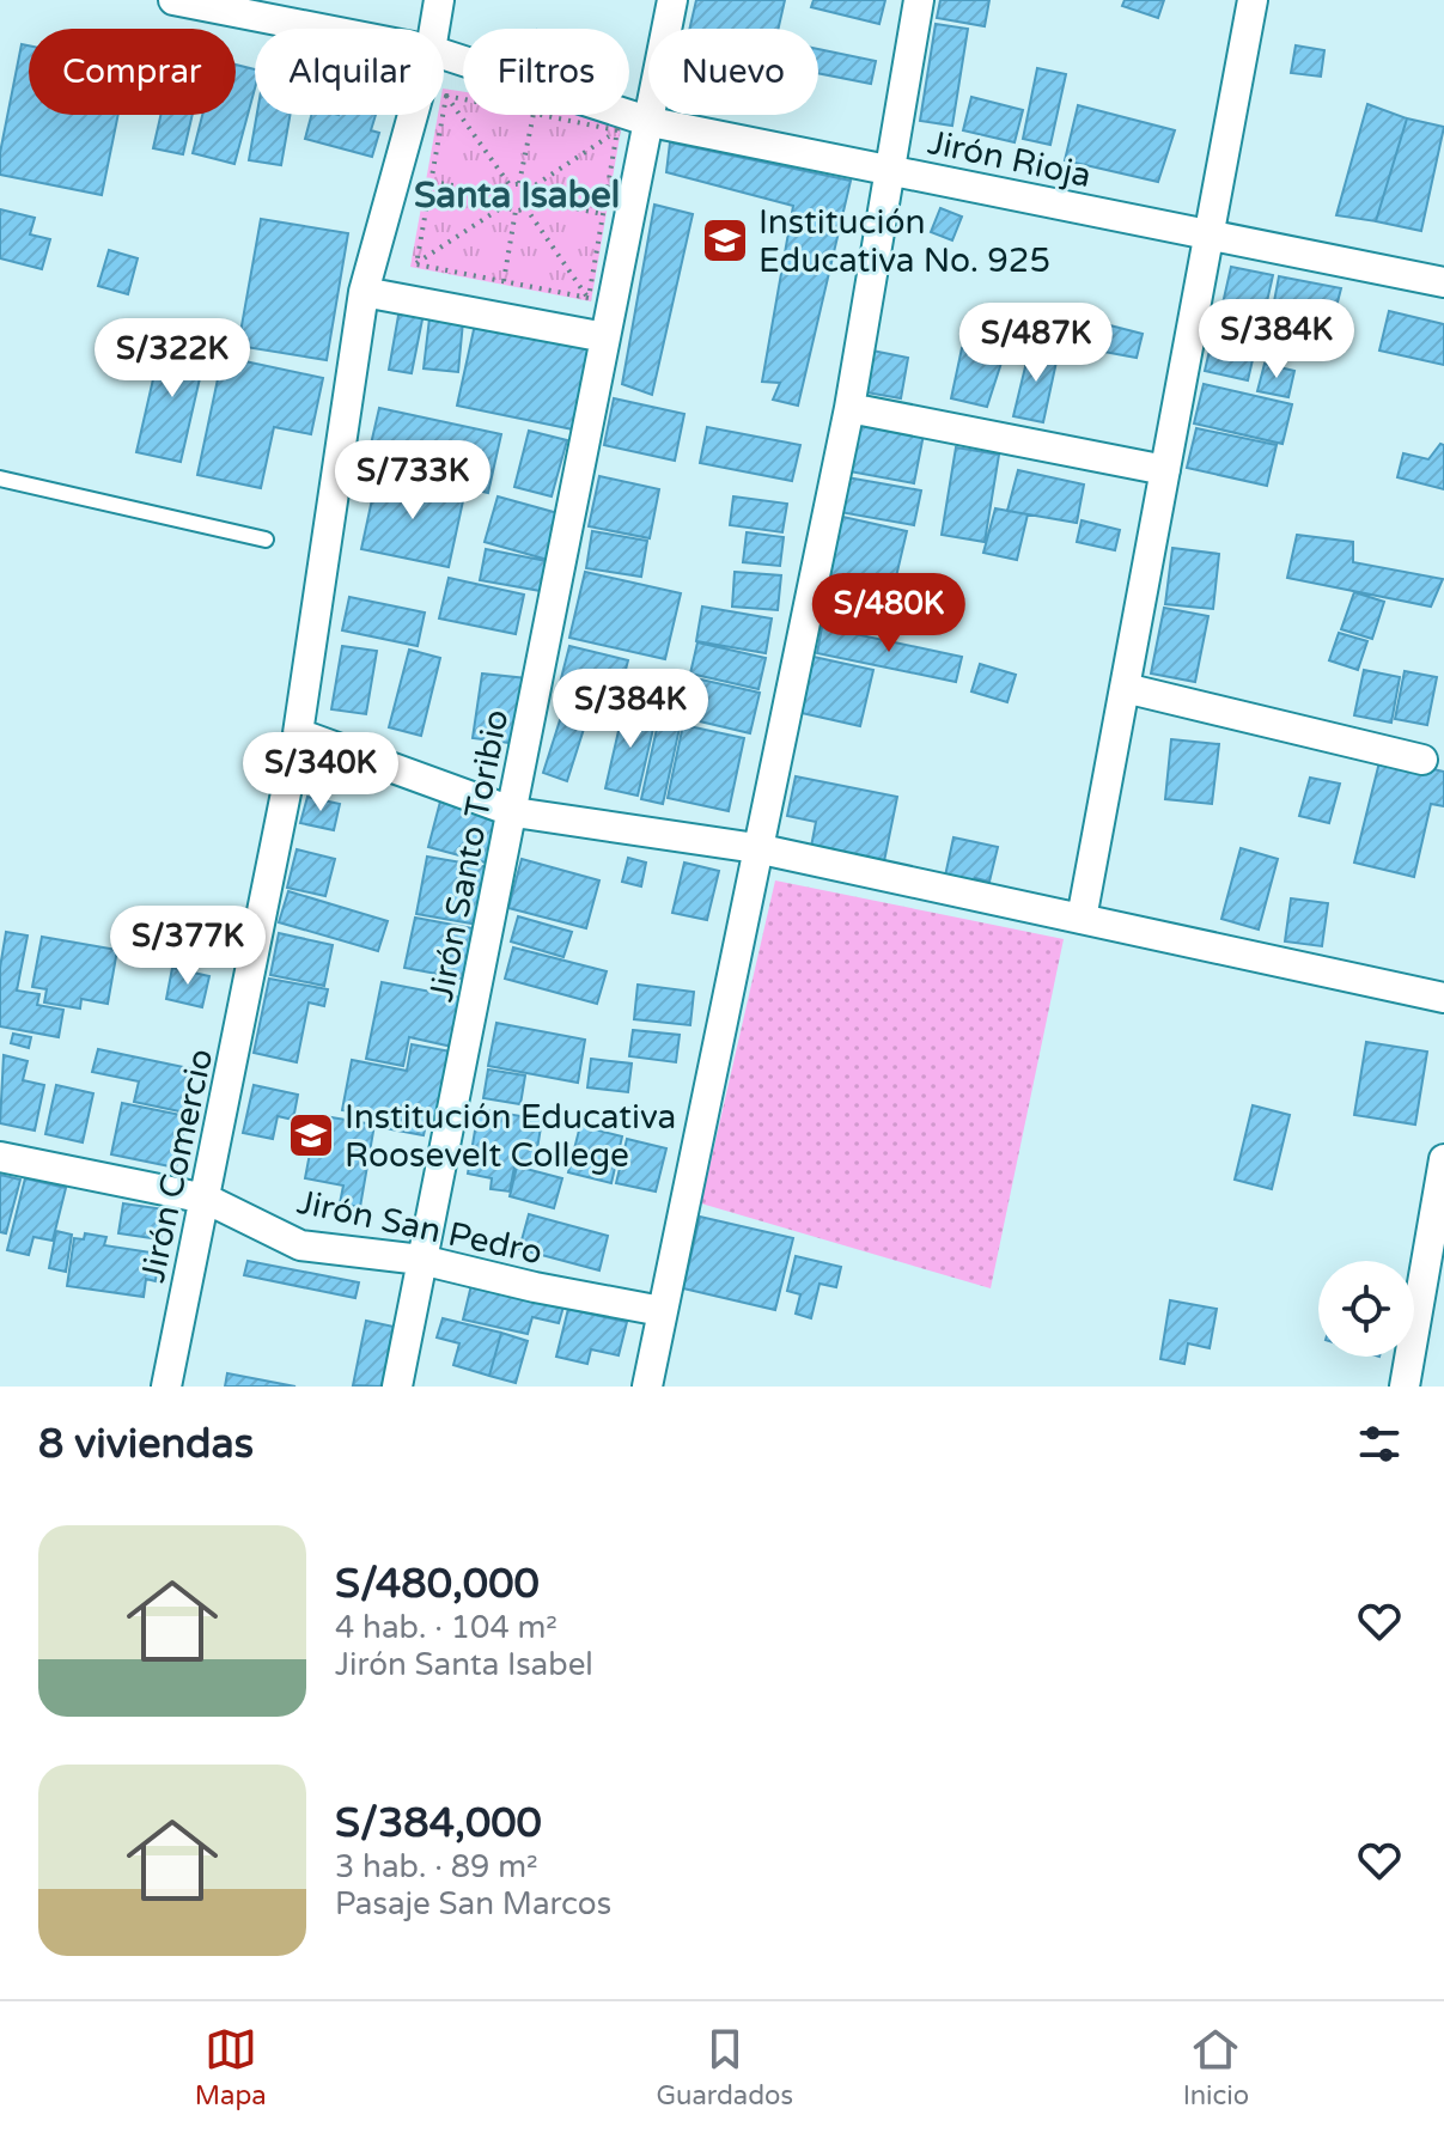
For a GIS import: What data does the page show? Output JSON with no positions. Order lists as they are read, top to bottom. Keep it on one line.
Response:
{"streets":{"street":["Jirón Rioja","Jirón Santo Toribio","Jirón Comercio","Jirón San Pedro"]},"crossings":[["Jirón Rioja","Jirón Santo Toribio"],["Jirón Santo Toribio","Jirón San Pedro"],["Jirón Comercio","Jirón San Pedro"]],"districts":["Santa Isabel"],"places":{"school or university":["Institución Educativa No. 925","Institución Educativa Roosevelt College"]},"page":{"chip":["Comprar","Alquilar","Filtros","Nuevo"],"price":["S/384K","S/487K","S/322K","S/733K","S/480K","S/384K","S/340K","S/377K"],"heading":"8 viviendas","list":[{"name":"S/480,000","note":"4 hab. · 104 m² · Jirón Santa Isabel"},{"name":"S/384,000","note":"3 hab. · 89 m² · Pasaje San Marcos"}],"tabs":["Mapa","Guardados","Inicio"]}}
